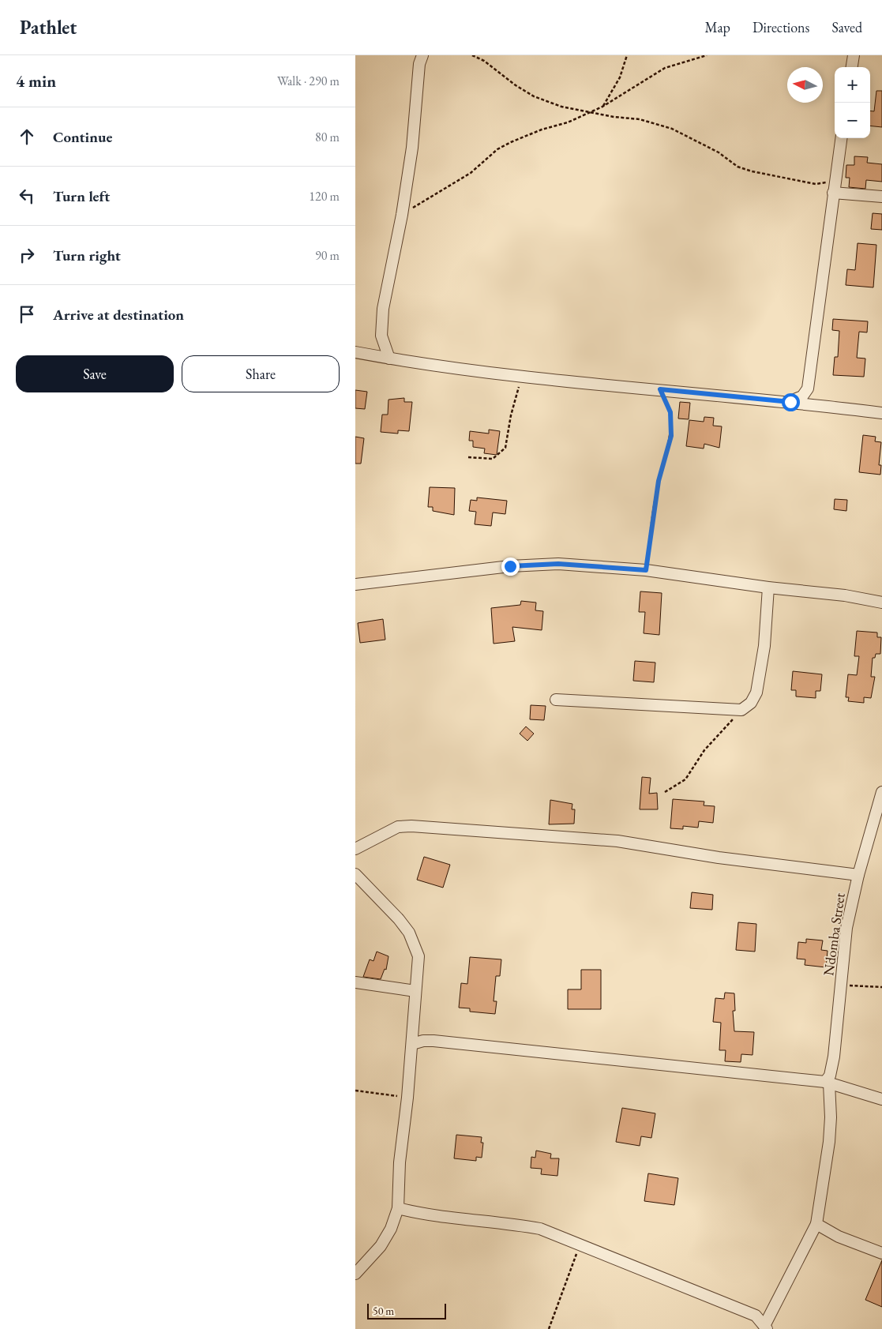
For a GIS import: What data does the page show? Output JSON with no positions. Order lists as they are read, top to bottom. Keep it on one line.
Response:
{"streets":{"street":["Ndomba Street"]},"scale_bar":"50 m","north":"left","page":{"header":"Pathlet","nav":["Map","Directions","Saved"],"heading":["4 min","Walk · 290 m"],"map_buttons":["+","−"],"list":[["Continue","80 m"],["Turn left","120 m"],["Turn right","90 m"],"Arrive at destination"],"buttons":["Save","Share"],"scale":"50 m"}}
